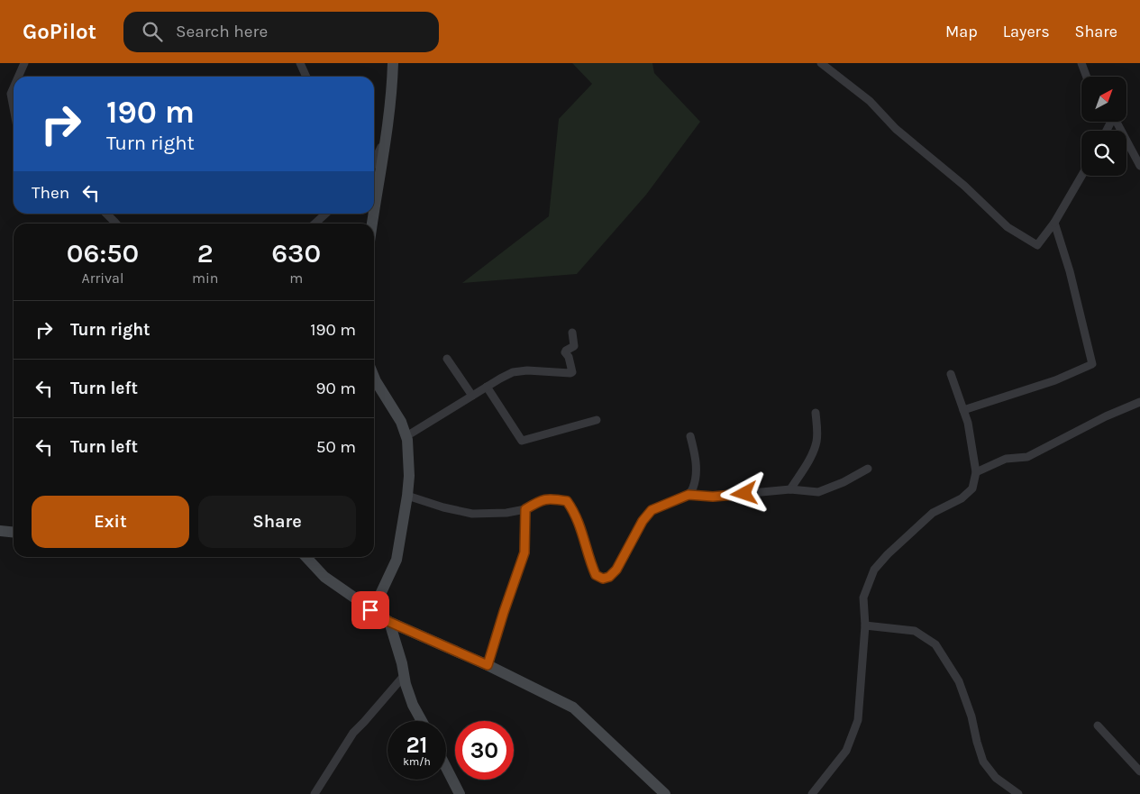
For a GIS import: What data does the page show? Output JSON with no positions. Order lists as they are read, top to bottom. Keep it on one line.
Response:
{"north":"top right","page":{"header":"GoPilot","search":"Search here","nav":["Map","Layers","Share"],"turn":["190 m","Turn right"],"then":"Then","eta":["06:50","Arrival","2","min","630","m"],"list":[{"name":"Turn right","value":"190 m"},{"name":"Turn left","value":"90 m"},{"name":"Turn left","value":"50 m"}],"buttons":["Exit","Share"],"speed":"21 km/h","limit":"30"}}
